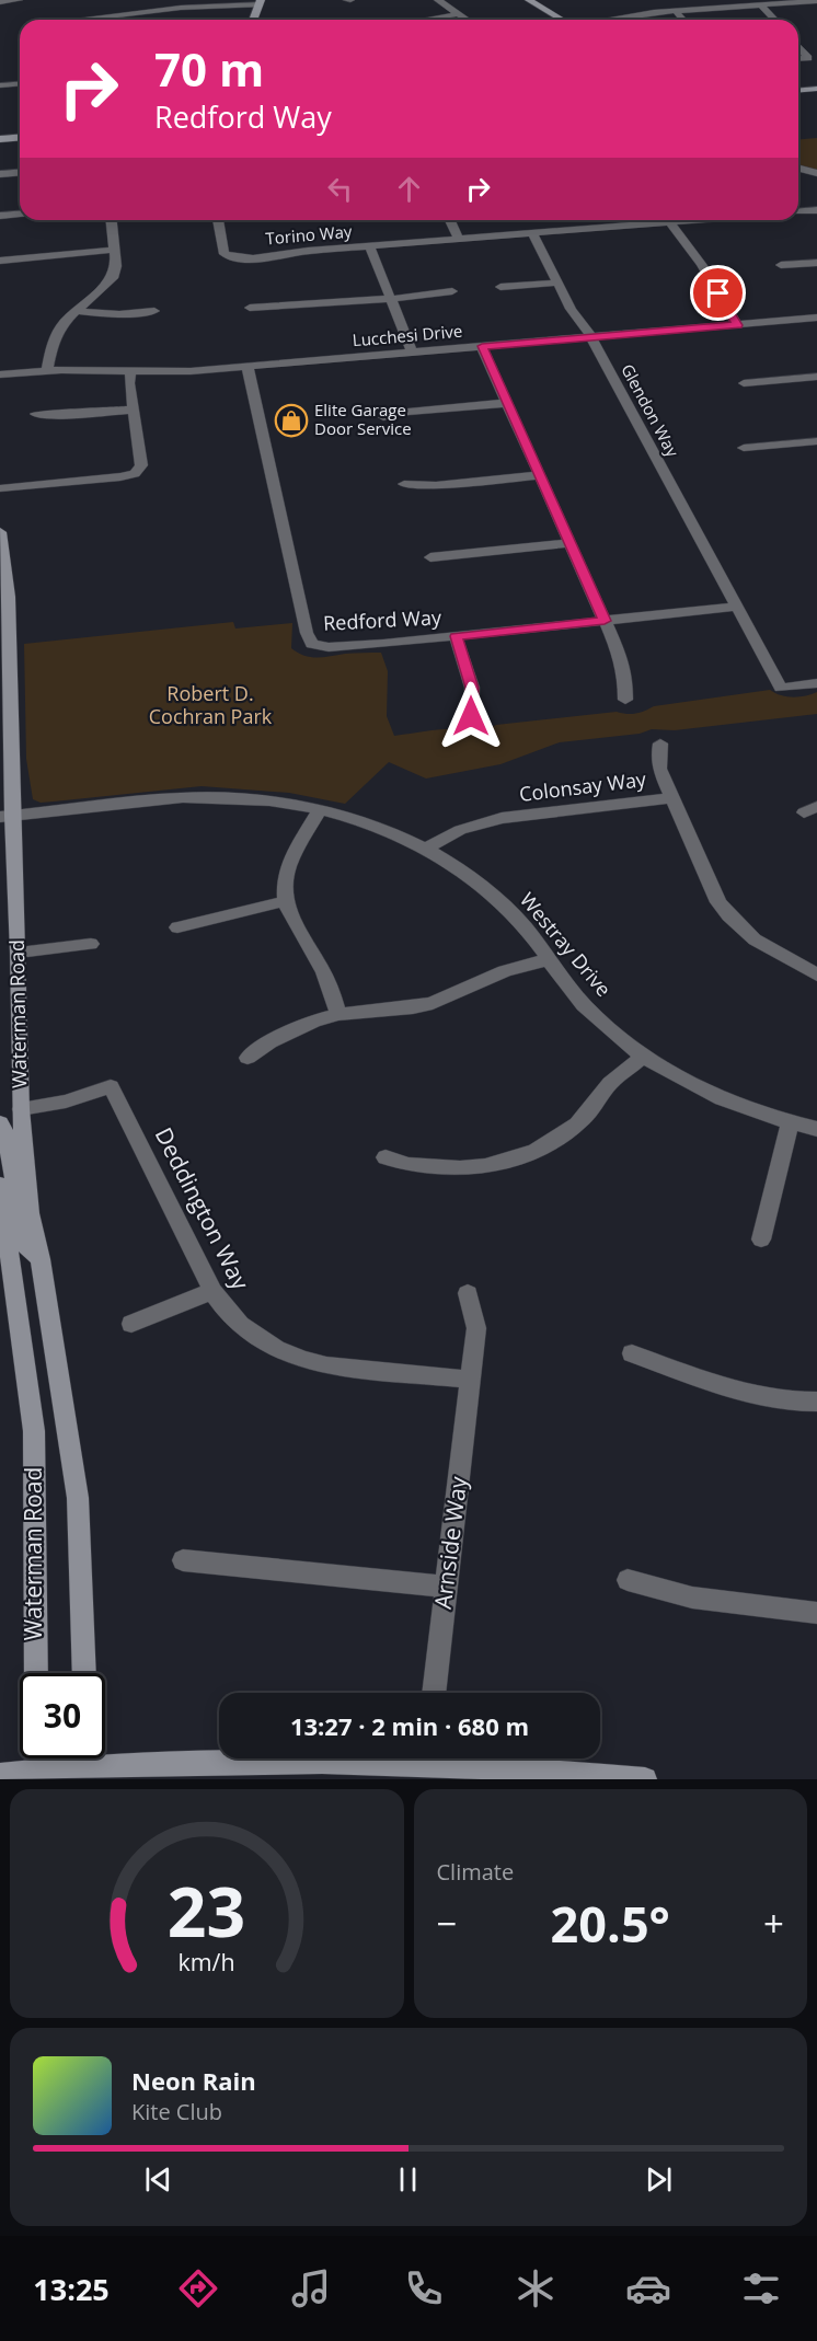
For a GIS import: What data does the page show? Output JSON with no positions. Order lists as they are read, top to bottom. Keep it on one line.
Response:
{"streets":{"street":["Torino Way","Lucchesi Drive","Glendon Way","Redford Way","Colonsay Way","Westray Drive","Waterman Road","Deddington Way","Arnside Way"]},"crossings":[["Torino Way","Glendon Way"],["Lucchesi Drive","Glendon Way"],["Lucchesi Drive","Redford Way"],["Glendon Way","Redford Way"],["Colonsay Way","Westray Drive"],["Westray Drive","Waterman Road"],["Waterman Road","Deddington Way"],["Deddington Way","Arnside Way"]],"parks":["Robert D. Cochran Park"],"places":{"shop":["Elite Garage Door Service"]},"page":{"turn":["70 m","Redford Way"],"limit":"30","trip":"13:27 · 2 min · 680 m","tile":"Climate","heat":["−","20.5°","+"],"song":["Neon Rain","Kite Club"],"tabs":"13:25","gauge":["23","km/h"]}}
